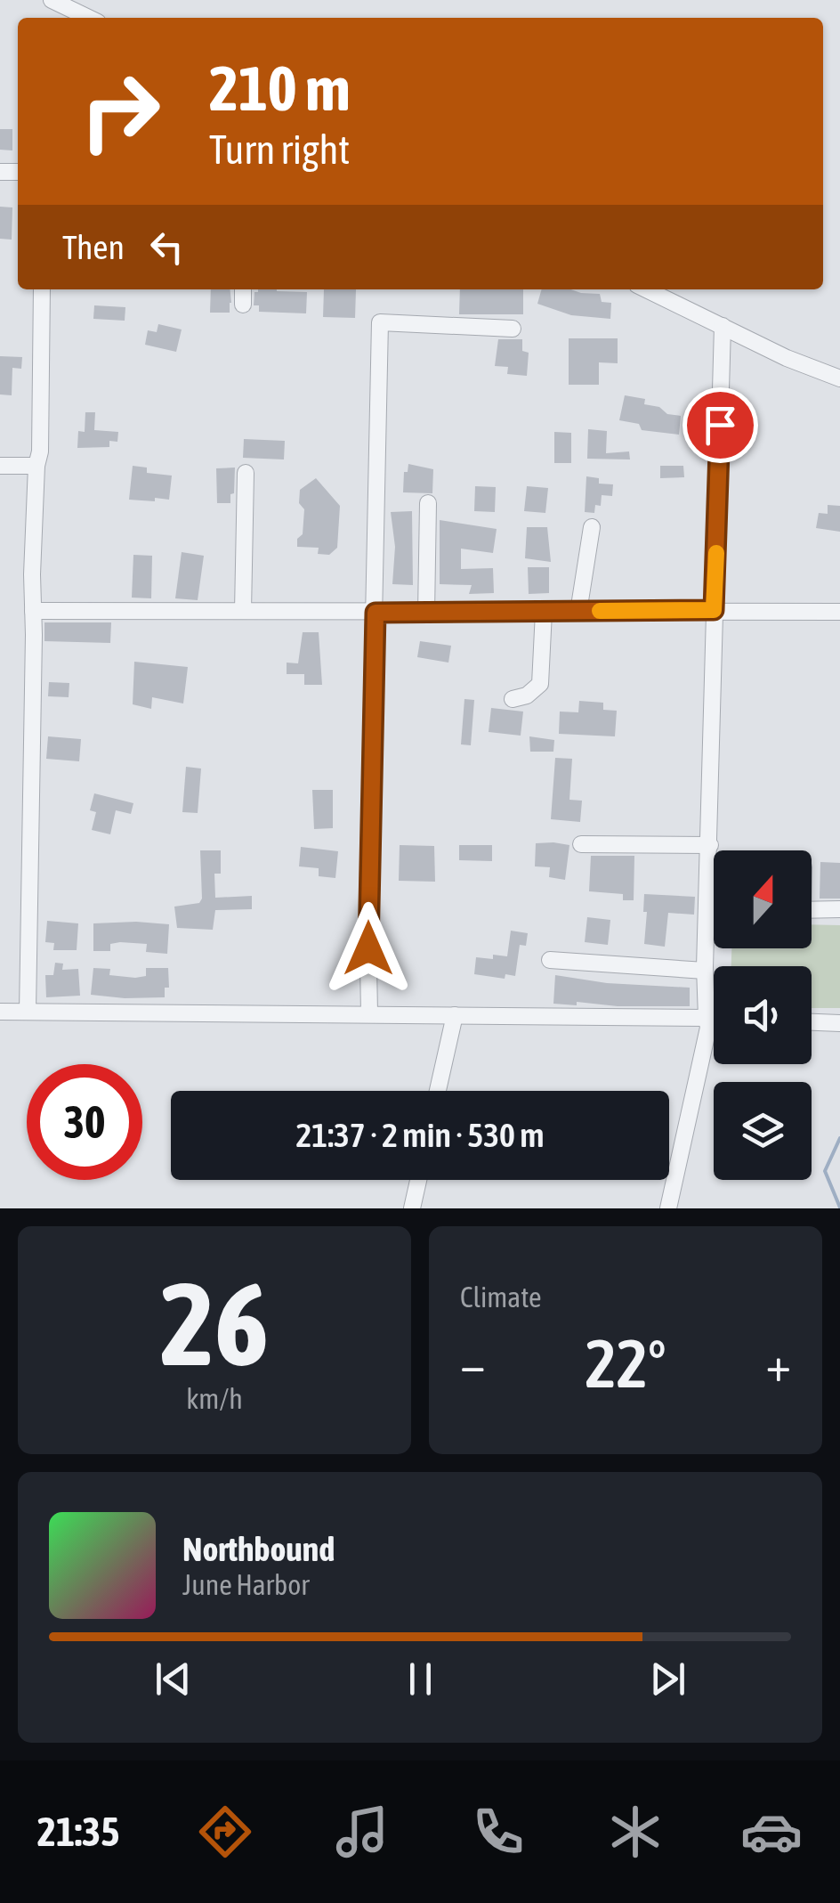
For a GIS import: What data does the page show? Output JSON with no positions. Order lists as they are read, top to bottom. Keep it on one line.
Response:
{"north":"top","page":{"turn":["210 m","Turn right"],"then":"Then","limit":"30","trip":"21:37 · 2 min · 530 m","tile":[["26","km/h"],"Climate"],"heat":["−","22°","+"],"song":["Northbound","June Harbor"],"tabs":"21:35"}}
